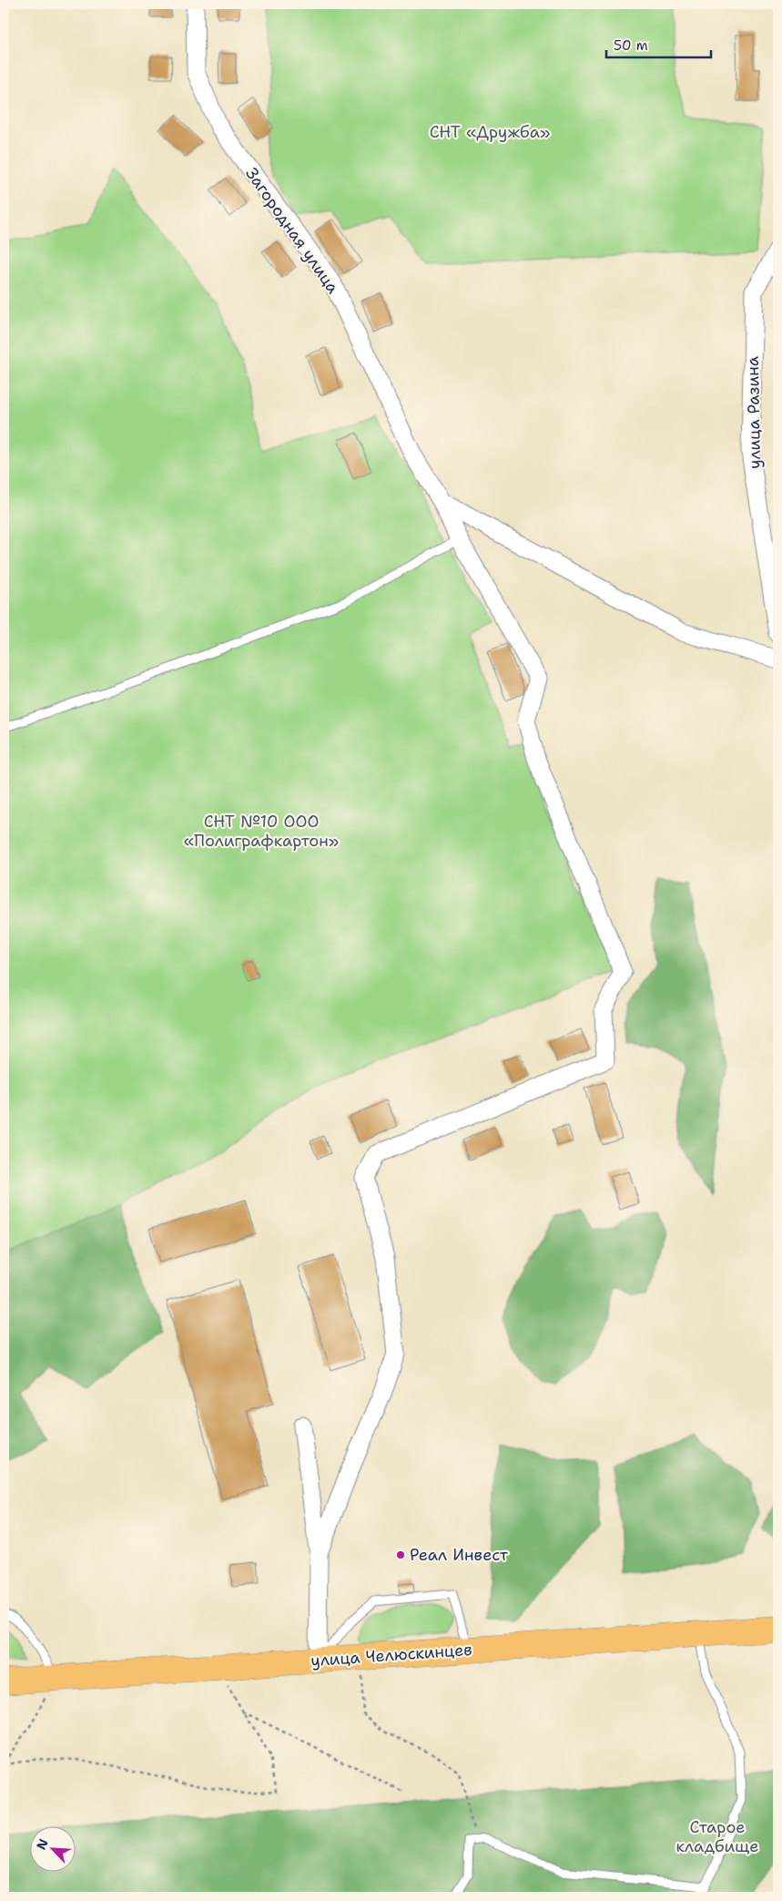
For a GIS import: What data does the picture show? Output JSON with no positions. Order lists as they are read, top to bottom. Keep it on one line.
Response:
{"streets":{"main road":["улица Челюскинцев"],"street":["Загородная улица","улица Разина"]},"parks":["СНТ «Дружба»","СНТ №10 ООО «Полиграфкартон»","Старое кладбище"],"places":["Реал Инвест"],"scale_bar":"50 m","north":"top left"}
